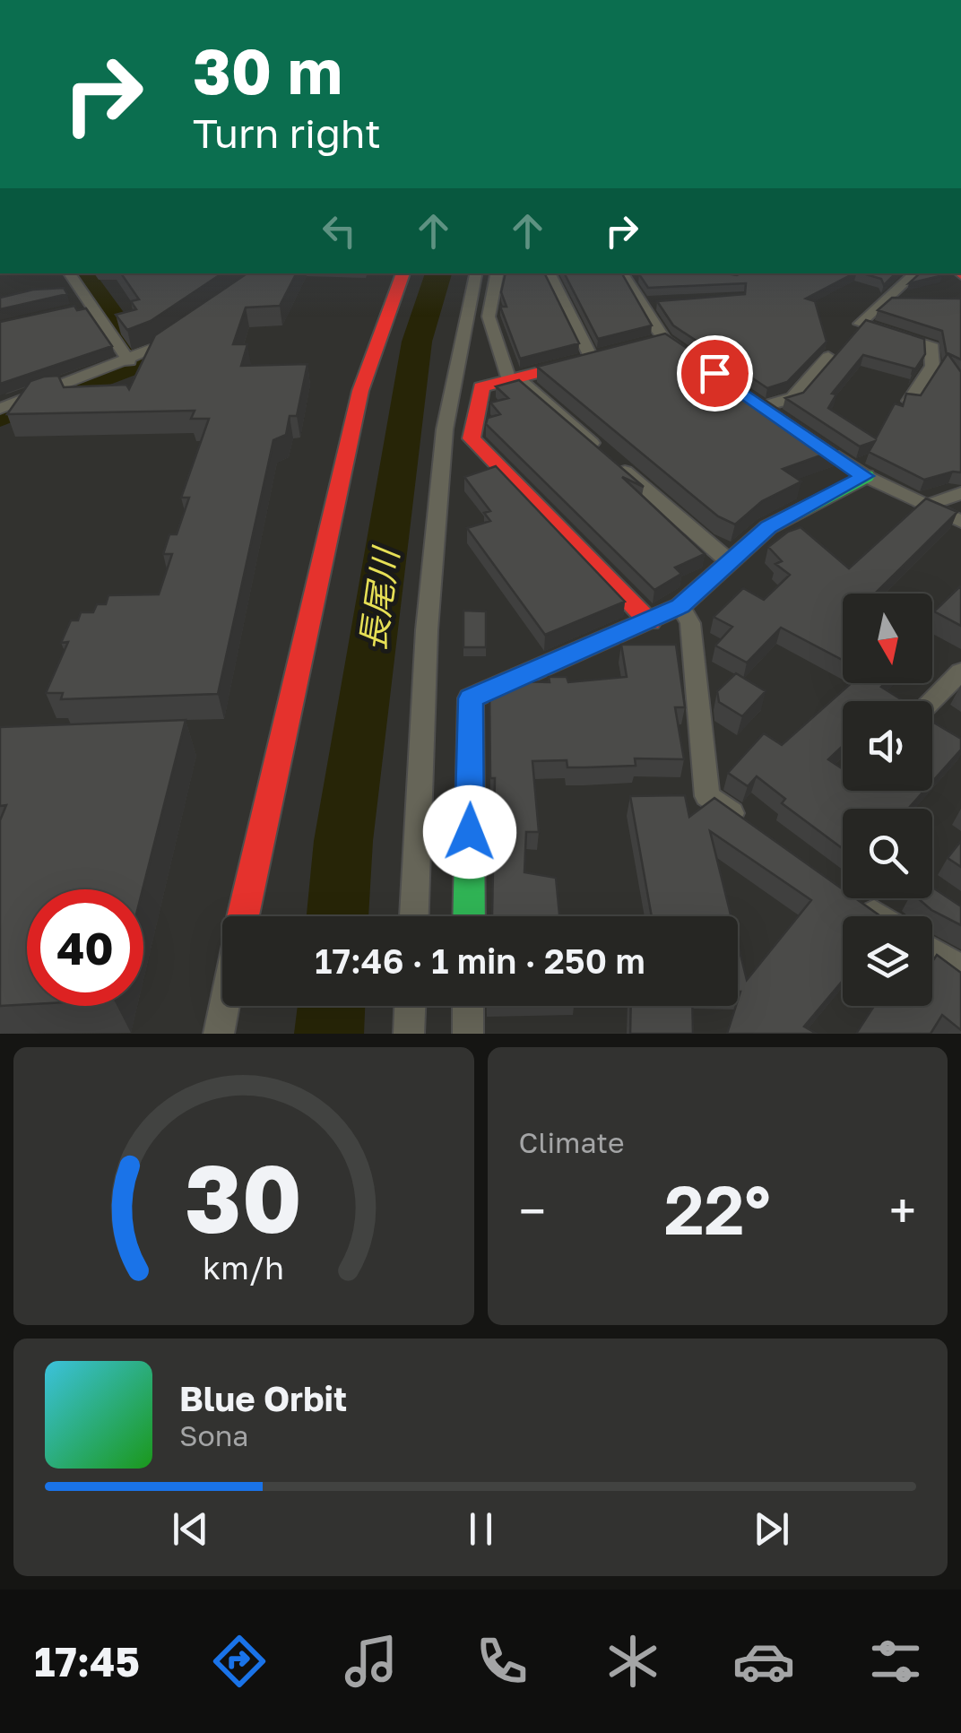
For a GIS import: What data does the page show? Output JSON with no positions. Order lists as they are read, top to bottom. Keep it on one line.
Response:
{"water":["長尾川"],"north":"bottom","page":{"turn":["30 m","Turn right"],"limit":"40","trip":"17:46 · 1 min · 250 m","tile":"Climate","heat":["−","22°","+"],"song":["Blue Orbit","Sona"],"tabs":"17:45","gauge":["30","km/h"]}}
